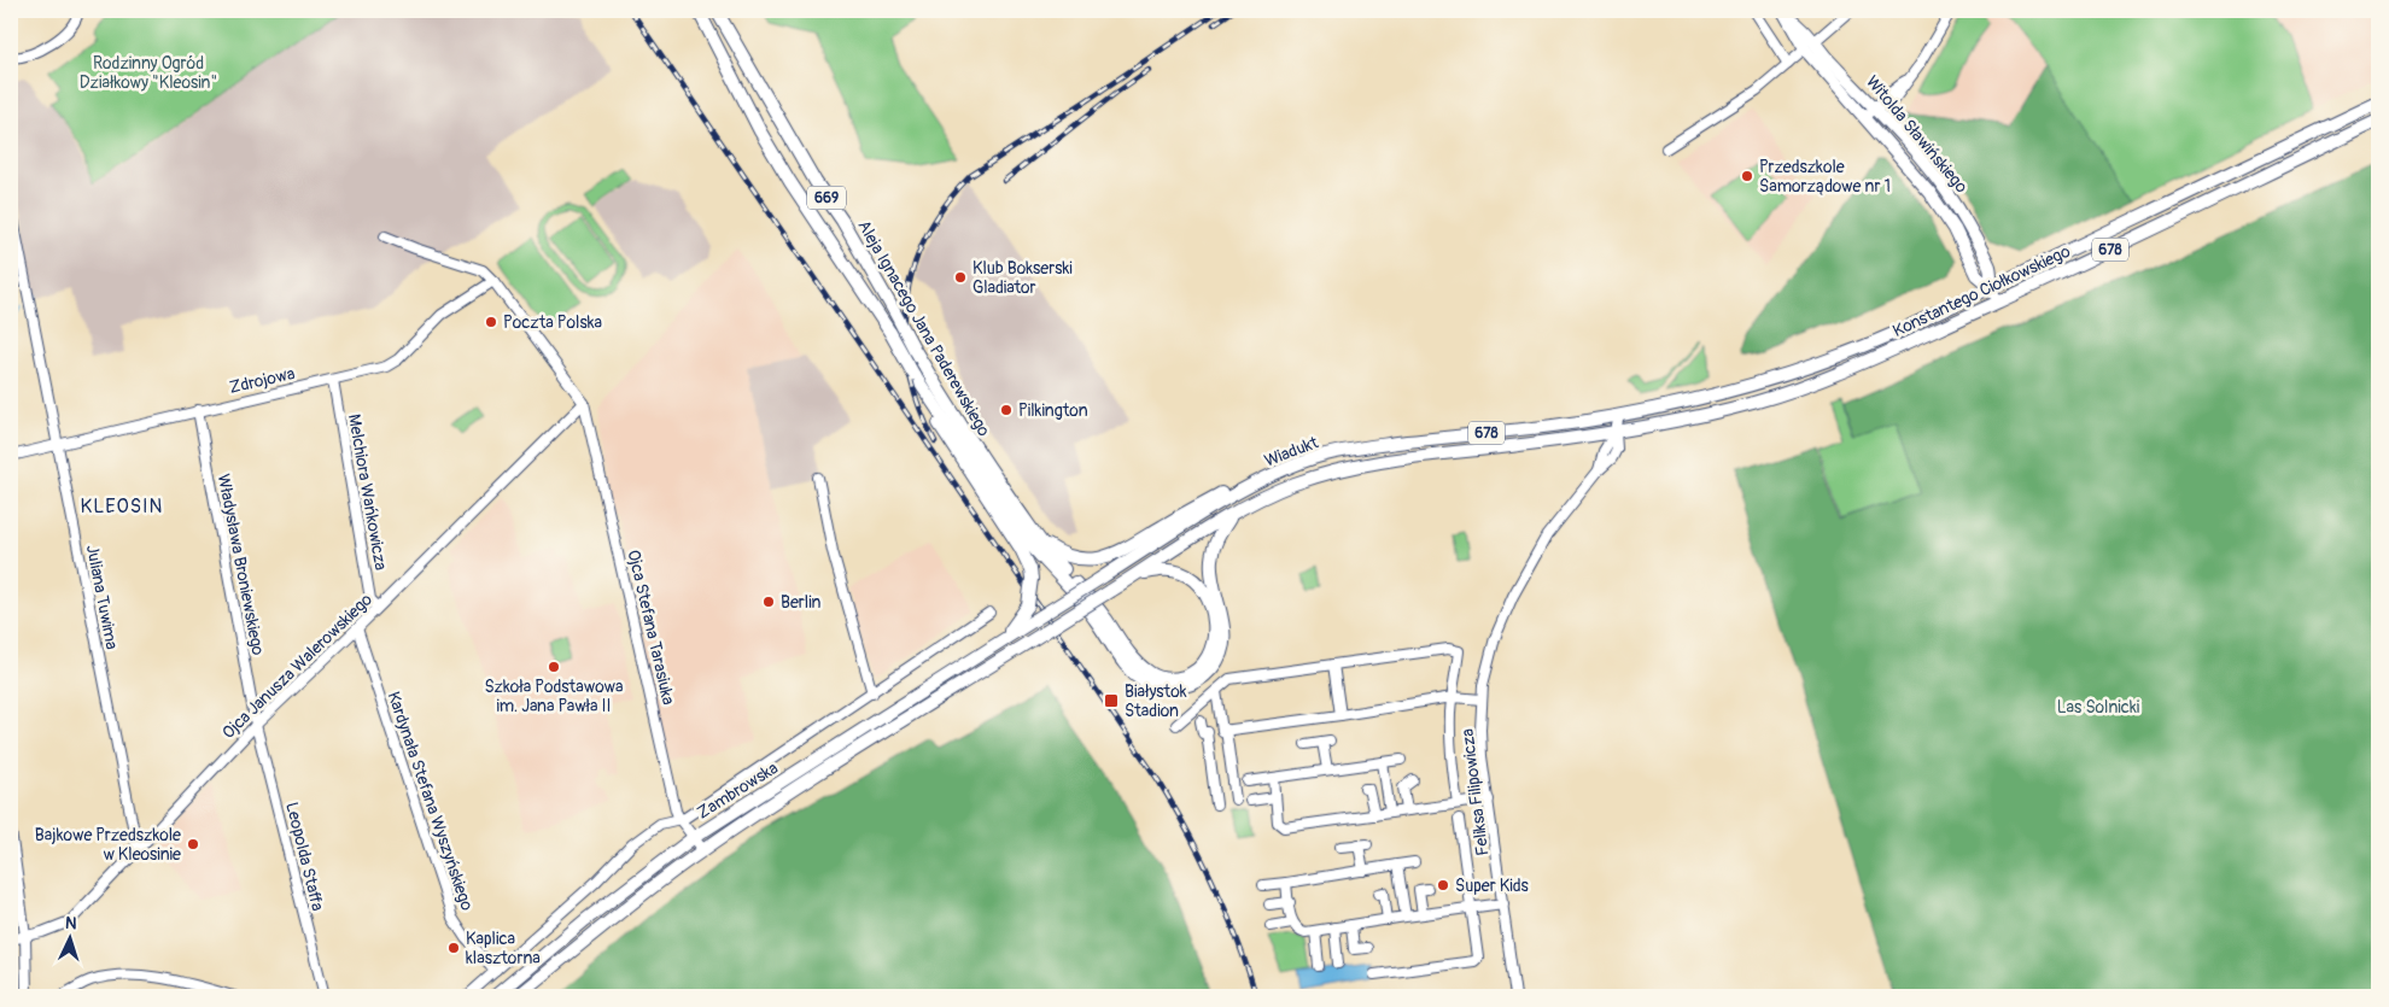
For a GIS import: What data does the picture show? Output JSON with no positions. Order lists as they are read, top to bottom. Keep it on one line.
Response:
{"streets":{"main road":["Witolda Sławińskiego","669","678","Konstantego Ciołkowskiego","Aleja Ignacego Jana Paderewskiego","Wiadukt","Zambrowska"],"street":["Zdrojowa","Melchiora Wańkowicza","Władysława Broniewskiego","Juliana Tuwima","Ojca Stefana Tarasiuka","Ojca Janusza Walerowskiego","Feliksa Filipowicza","Kardynała Stefana Wyszyńskiego","Leopolda Staffa"]},"crossings":[["Witolda Sławińskiego","Konstantego Ciołkowskiego"],["Konstantego Ciołkowskiego","Wiadukt"],["Konstantego Ciołkowskiego","Feliksa Filipowicza"],["Aleja Ignacego Jana Paderewskiego","Wiadukt"],["Zdrojowa","Melchiora Wańkowicza"],["Zdrojowa","Władysława Broniewskiego"],["Zdrojowa","Juliana Tuwima"],["Wiadukt","Zambrowska"],["Wiadukt","Feliksa Filipowicza"],["Melchiora Wańkowicza","Ojca Janusza Walerowskiego"],["Władysława Broniewskiego","Ojca Janusza Walerowskiego"],["Władysława Broniewskiego","Leopolda Staffa"],["Juliana Tuwima","Ojca Janusza Walerowskiego"],["Ojca Stefana Tarasiuka","Ojca Janusza Walerowskiego"],["Ojca Stefana Tarasiuka","Zambrowska"],["Ojca Janusza Walerowskiego","Kardynała Stefana Wyszyńskiego"],["Ojca Janusza Walerowskiego","Leopolda Staffa"],["Zambrowska","Kardynała Stefana Wyszyńskiego"]],"districts":["KLEOSIN"],"parks":["Rodzinny Ogród Działkowy \"Kleosin\"","Las Solnicki"],"places":{"other":["Przedszkole Samorządowe nr 1","Klub Bokserski Gladiator","Poczta Polska","Pilkington","Berlin","Szkoła Podstawowa im. Jana Pawła II","Bajkowe Przedszkole w Kleosinie","Super Kids","Kaplica klasztorna"],"transit":["Białystok Stadion"]},"north":"top"}
